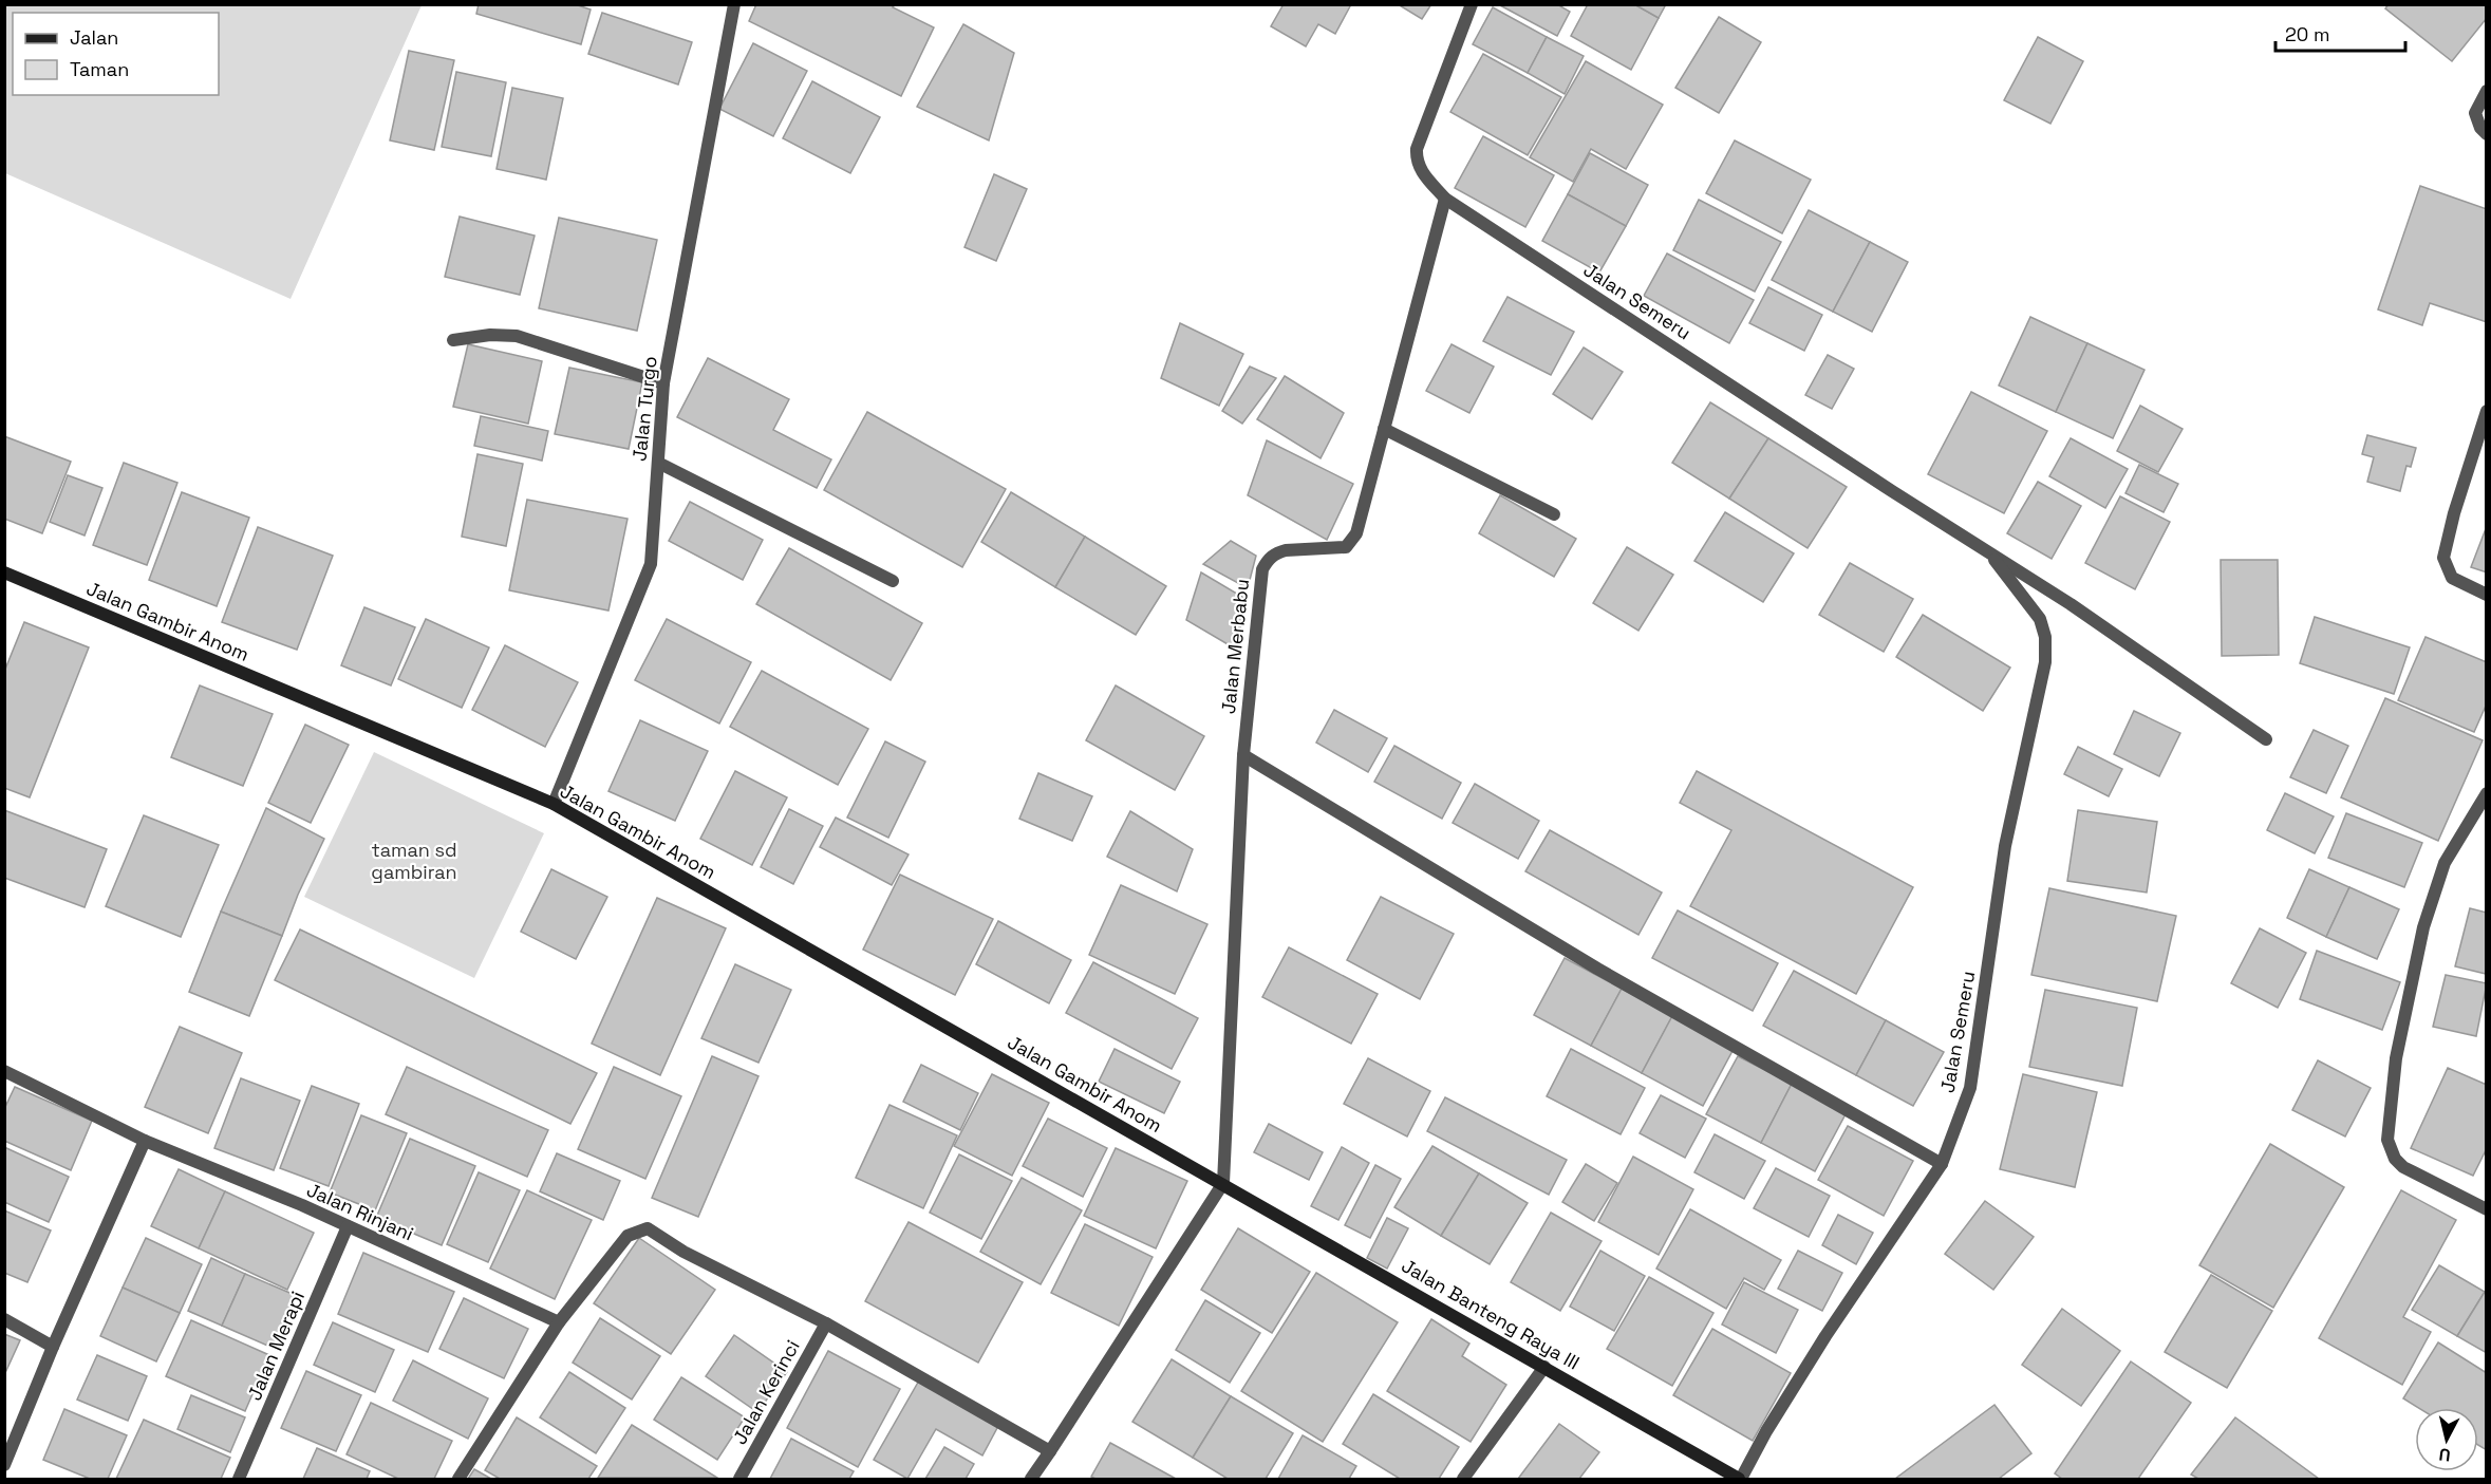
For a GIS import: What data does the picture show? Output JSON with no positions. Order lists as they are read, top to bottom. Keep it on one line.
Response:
{"streets":{"street":["Jalan Semeru","Jalan Turgo","Jalan Gambir Anom","Jalan Merbabu","Jalan Rinjani","Jalan Banteng Raya III","Jalan Merapi","Jalan Kerinci"]},"crossings":[["Jalan Semeru","Jalan Merbabu"],["Jalan Semeru","Jalan Banteng Raya III"],["Jalan Turgo","Jalan Gambir Anom"],["Jalan Gambir Anom","Jalan Merbabu"],["Jalan Gambir Anom","Jalan Banteng Raya III"],["Jalan Merbabu","Jalan Banteng Raya III"],["Jalan Rinjani","Jalan Merapi"]],"parks":["taman sd gambiran"],"legend":["Jalan","Taman"],"scale_bar":"20 m","north":"bottom"}
